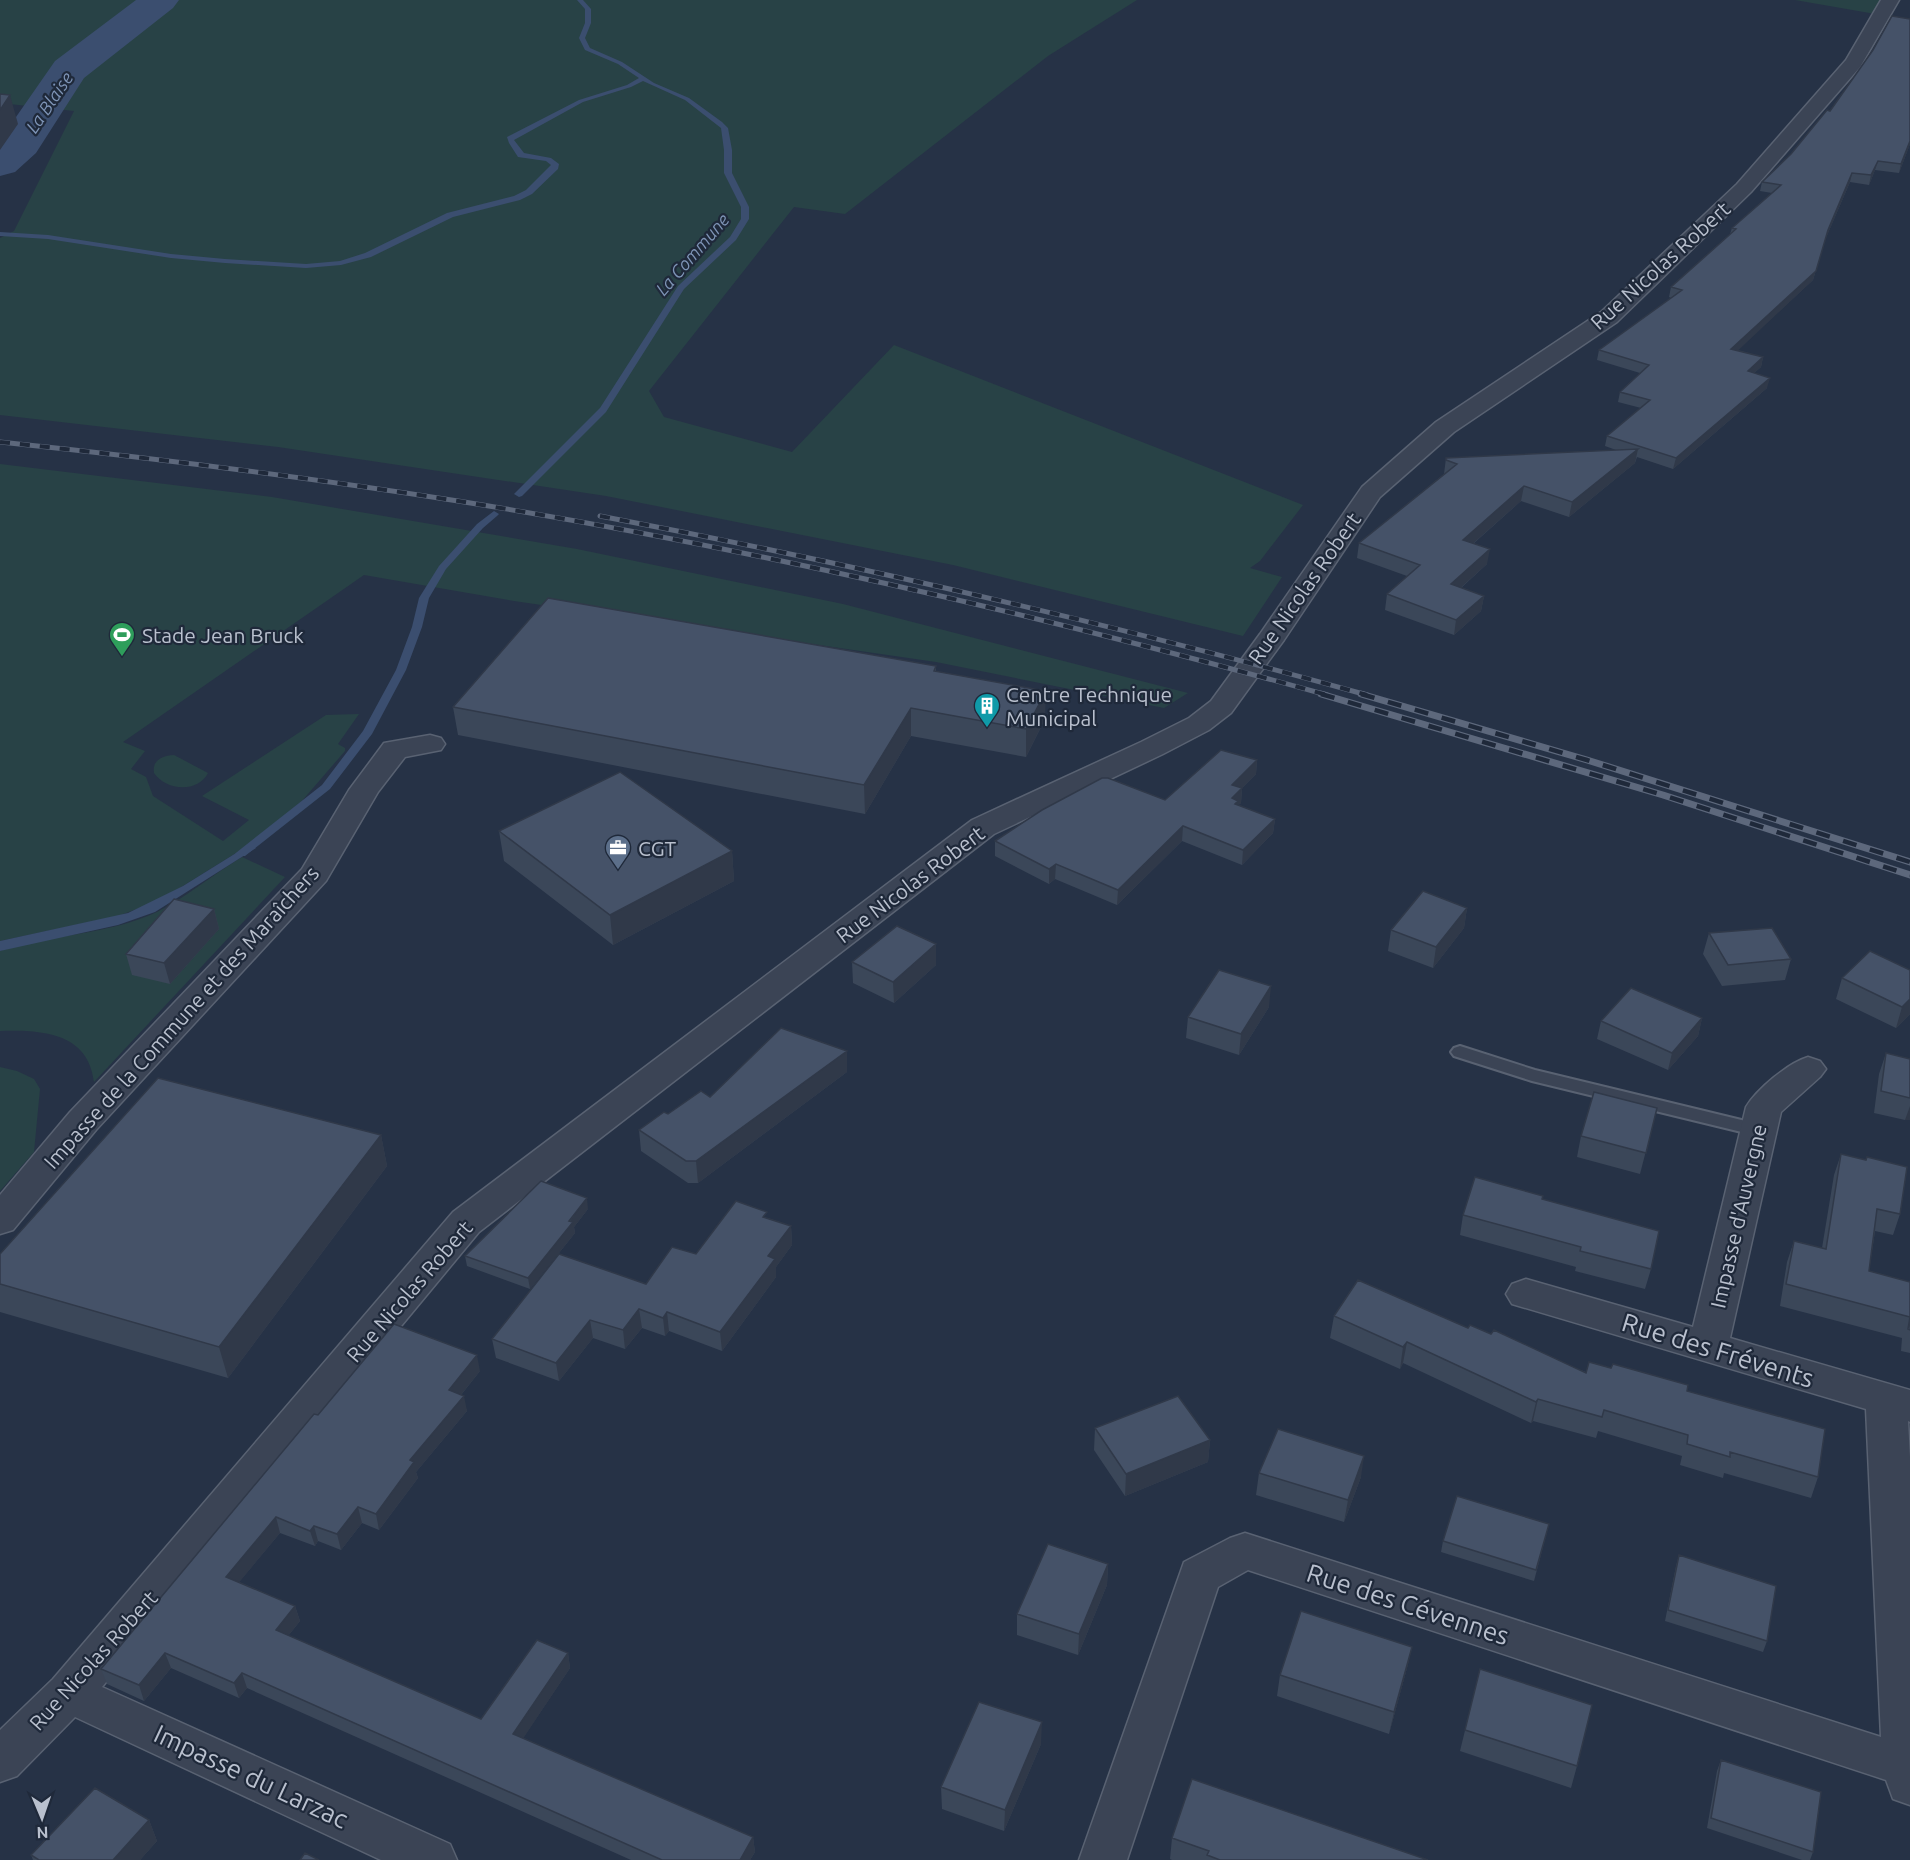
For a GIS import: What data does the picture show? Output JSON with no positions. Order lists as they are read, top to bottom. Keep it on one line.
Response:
{"streets":{"street":["Rue Nicolas Robert","Impasse de la Commune et des Maraîchers","Impasse d'Auvergne","Rue des Frévents","Rue des Cévennes","Impasse du Larzac"]},"crossings":[["Rue Nicolas Robert","Impasse du Larzac"],["Impasse d'Auvergne","Rue des Frévents"]],"water":["La Blaise","La Commune"],"places":{"sports":["Stade Jean Bruck"],"building":["Centre Technique Municipal"],"office":["CGT"]},"north":"bottom"}
